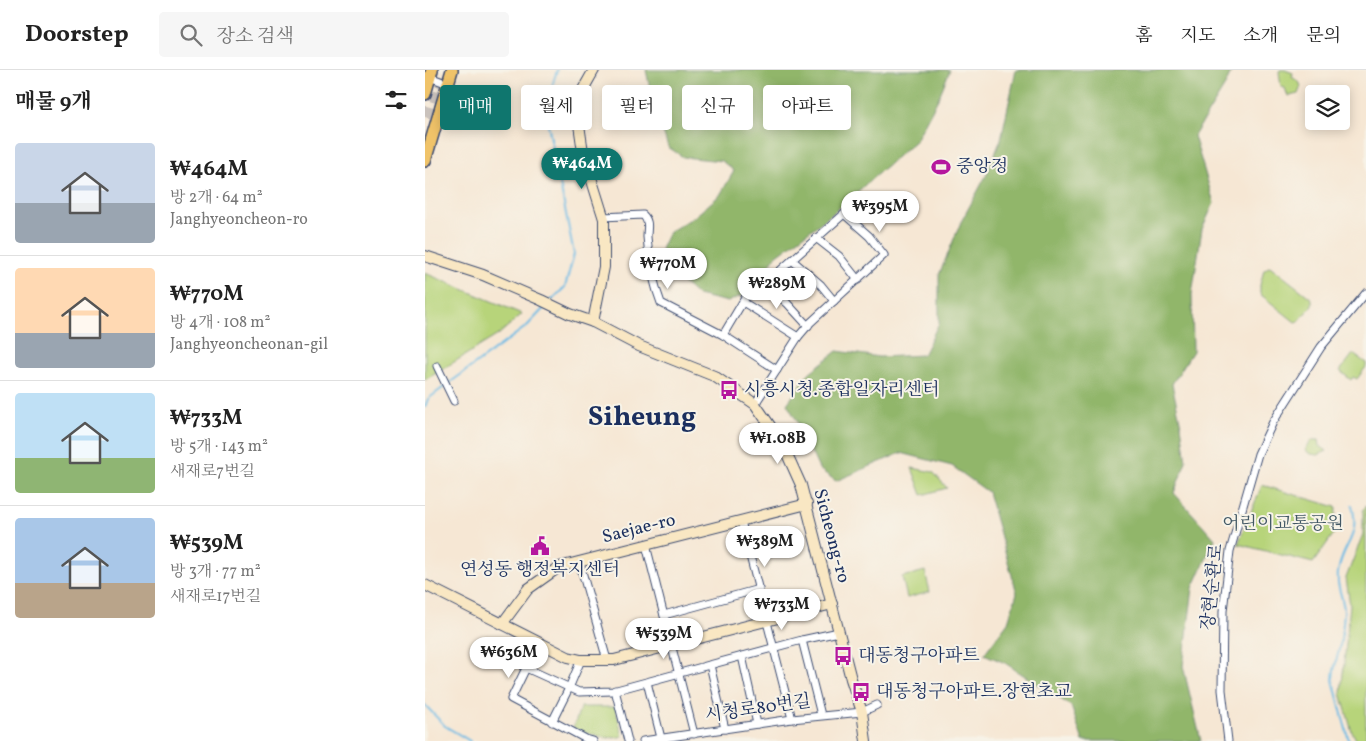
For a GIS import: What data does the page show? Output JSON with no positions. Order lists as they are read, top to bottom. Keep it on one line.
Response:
{"streets":{"street":["Saejae-ro","Sicheong-ro","장현순환로","시청로80번길"]},"crossings":[["Saejae-ro","Sicheong-ro"],["Sicheong-ro","시청로80번길"]],"districts":["Siheung"],"parks":["어린이교통공원"],"places":{"sports":["중앙정"],"bus stop":["시흥시청.종합일자리센터","대동청구아파트","대동청구아파트.장현초교"],"public building":["연성동 행정복지센터"]},"page":{"header":"Doorstep","search":"장소 검색","nav":["홈","지도","소개","문의"],"heading":"매물 9개","chip":["매매","월세","필터","신규","아파트"],"list":[{"name":"₩464M","note":"방 2개 · 64 m² · Janghyeoncheon-ro"},{"name":"₩770M","note":"방 4개 · 108 m² · Janghyeoncheonan-gil"},{"name":"₩733M","note":"방 5개 · 143 m² · 새재로7번길"},{"name":"₩539M","note":"방 3개 · 77 m² · 새재로17번길"}],"price":["₩464M","₩395M","₩770M","₩289M","₩1.08B","₩389M","₩733M","₩539M","₩636M"]}}
